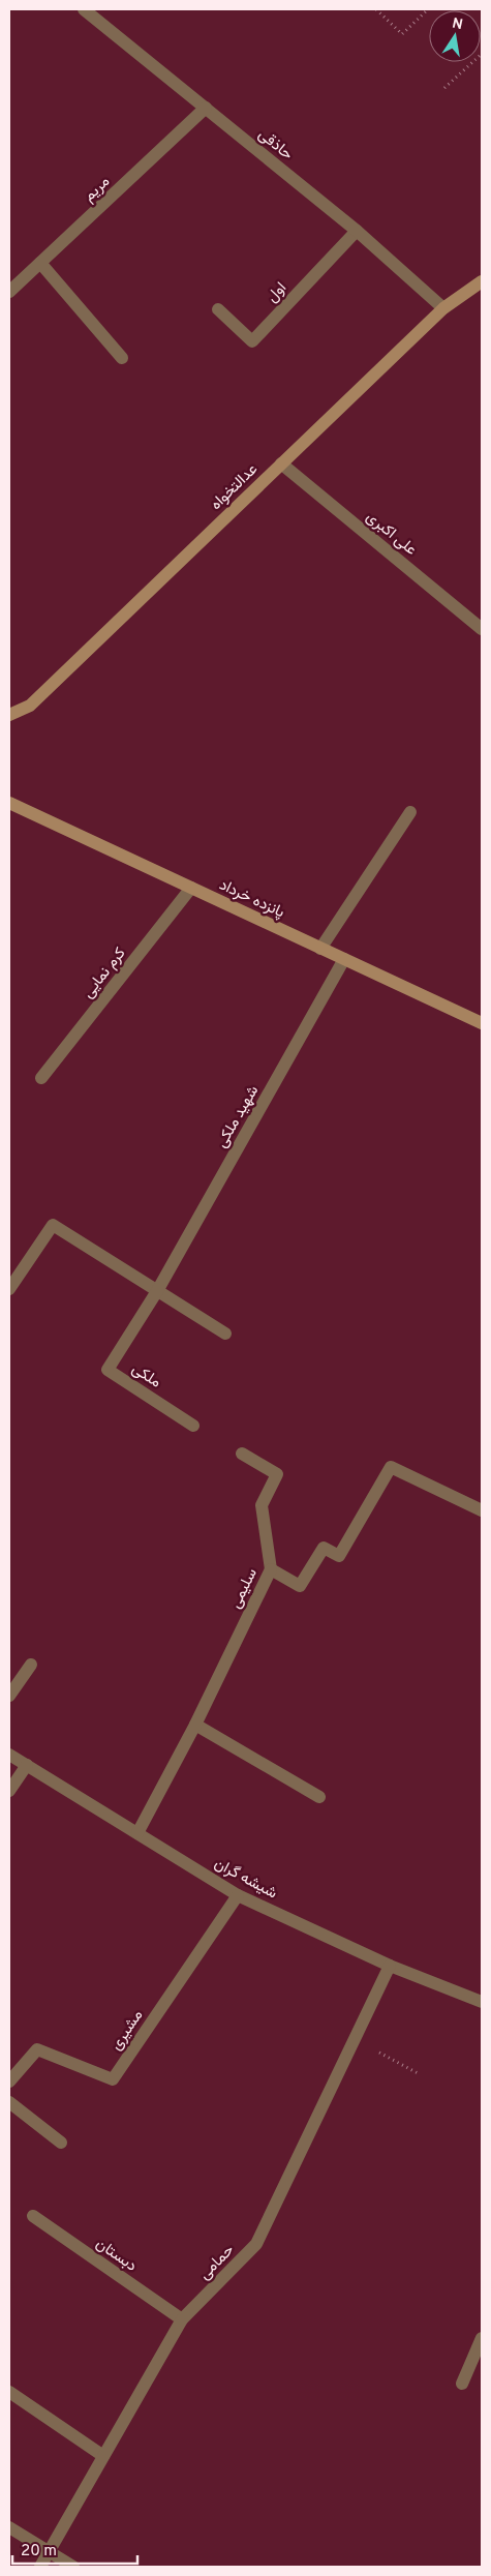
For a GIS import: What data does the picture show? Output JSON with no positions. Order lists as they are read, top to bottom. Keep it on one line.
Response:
{"streets":{"street":["حاذقی","مریم","اول","عدالتخواه","علی اکبری","پانزده خرداد","کرم نمایی","شهید ملکی","ملکی","سلیمی","شیشه گران","مشیری","دبستان","حمامی"]},"crossings":[["حاذقی","مریم"],["حاذقی","اول"],["حاذقی","عدالتخواه"],["عدالتخواه","علی اکبری"],["پانزده خرداد","کرم نمایی"],["پانزده خرداد","شهید ملکی"],["شهید ملکی","ملکی"],["سلیمی","شیشه گران"],["شیشه گران","مشیری"],["شیشه گران","حمامی"],["دبستان","حمامی"]],"scale_bar":"20 m","north":"top"}
